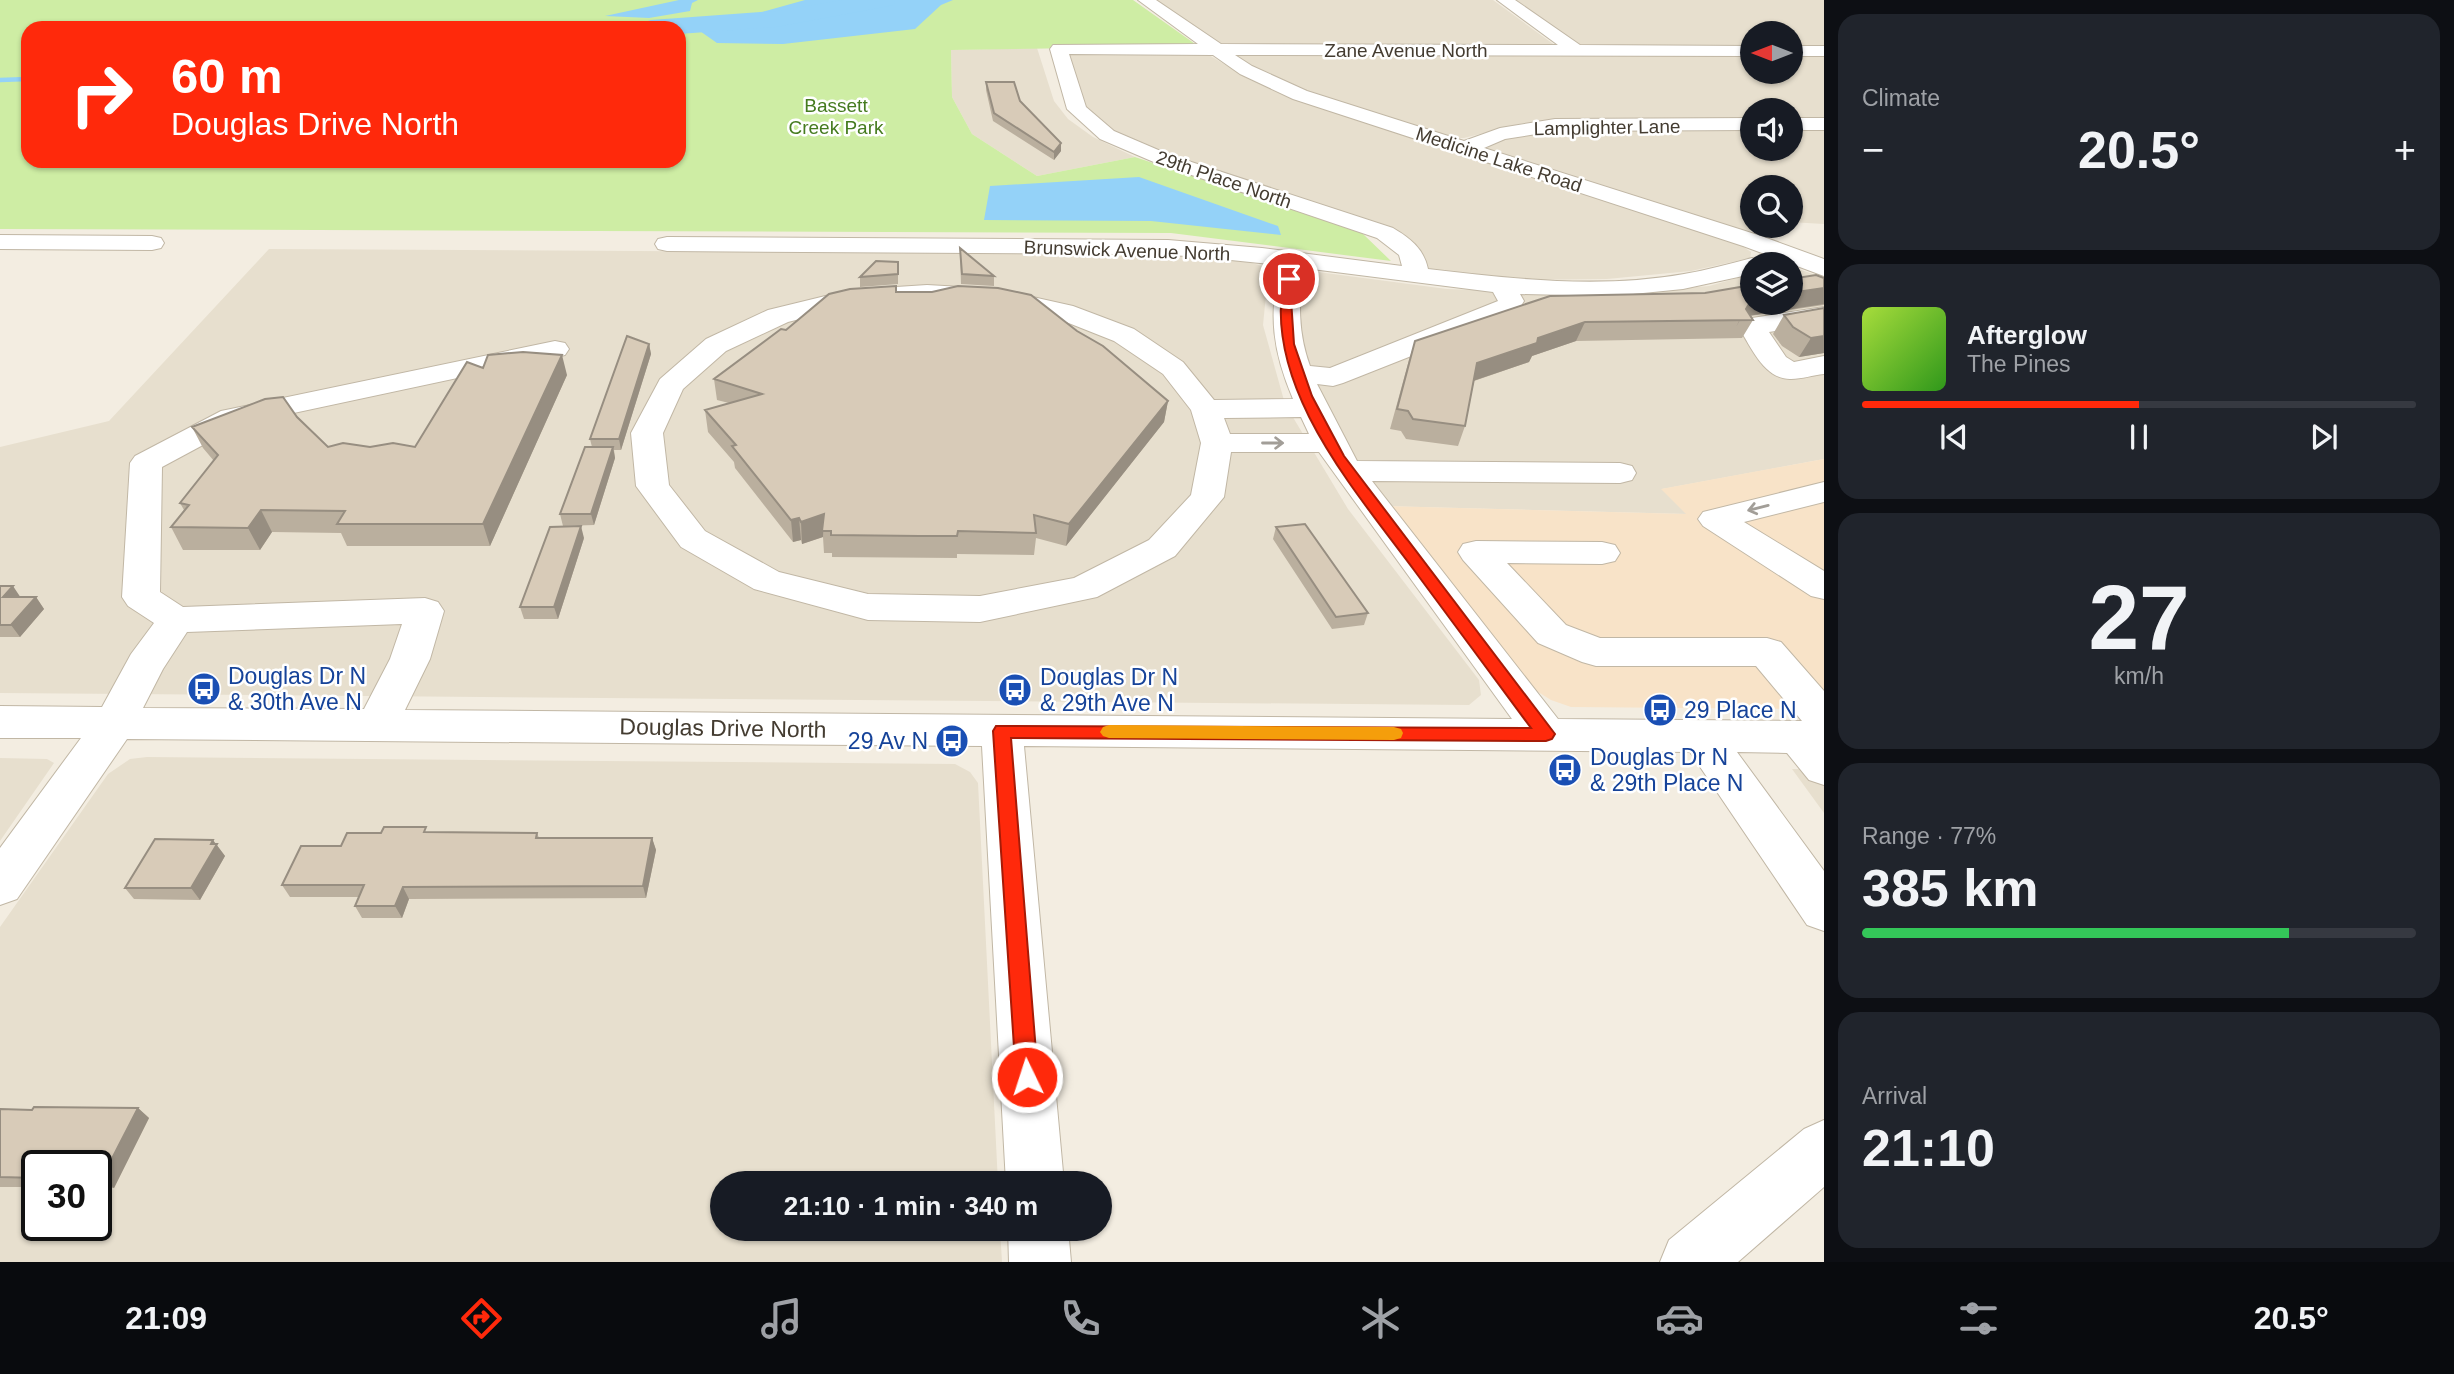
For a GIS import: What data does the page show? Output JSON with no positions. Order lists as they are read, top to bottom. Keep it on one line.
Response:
{"streets":{"street":["Zane Avenue North","Lamplighter Lane","Medicine Lake Road","29th Place North","Brunswick Avenue North","Douglas Drive North"]},"crossings":[["Zane Avenue North","Medicine Lake Road"],["Zane Avenue North","29th Place North"],["Lamplighter Lane","Medicine Lake Road"],["29th Place North","Brunswick Avenue North"]],"parks":["Bassett Creek Park"],"places":{"bus stop":["Douglas Dr N & 30th Ave N","Douglas Dr N & 29th Ave N","29 Place N","29 Av N","Douglas Dr N & 29th Place N"]},"north":"left","page":{"tile":["Climate",["27","km/h"],["Range · 77%","385 km"],["Arrival","21:10"]],"turn":["60 m","Douglas Drive North"],"heat":["−","20.5°","+"],"song":["Afterglow","The Pines"],"limit":"30","trip":"21:10 · 1 min · 340 m","tabs":["21:09","20.5°"]}}
